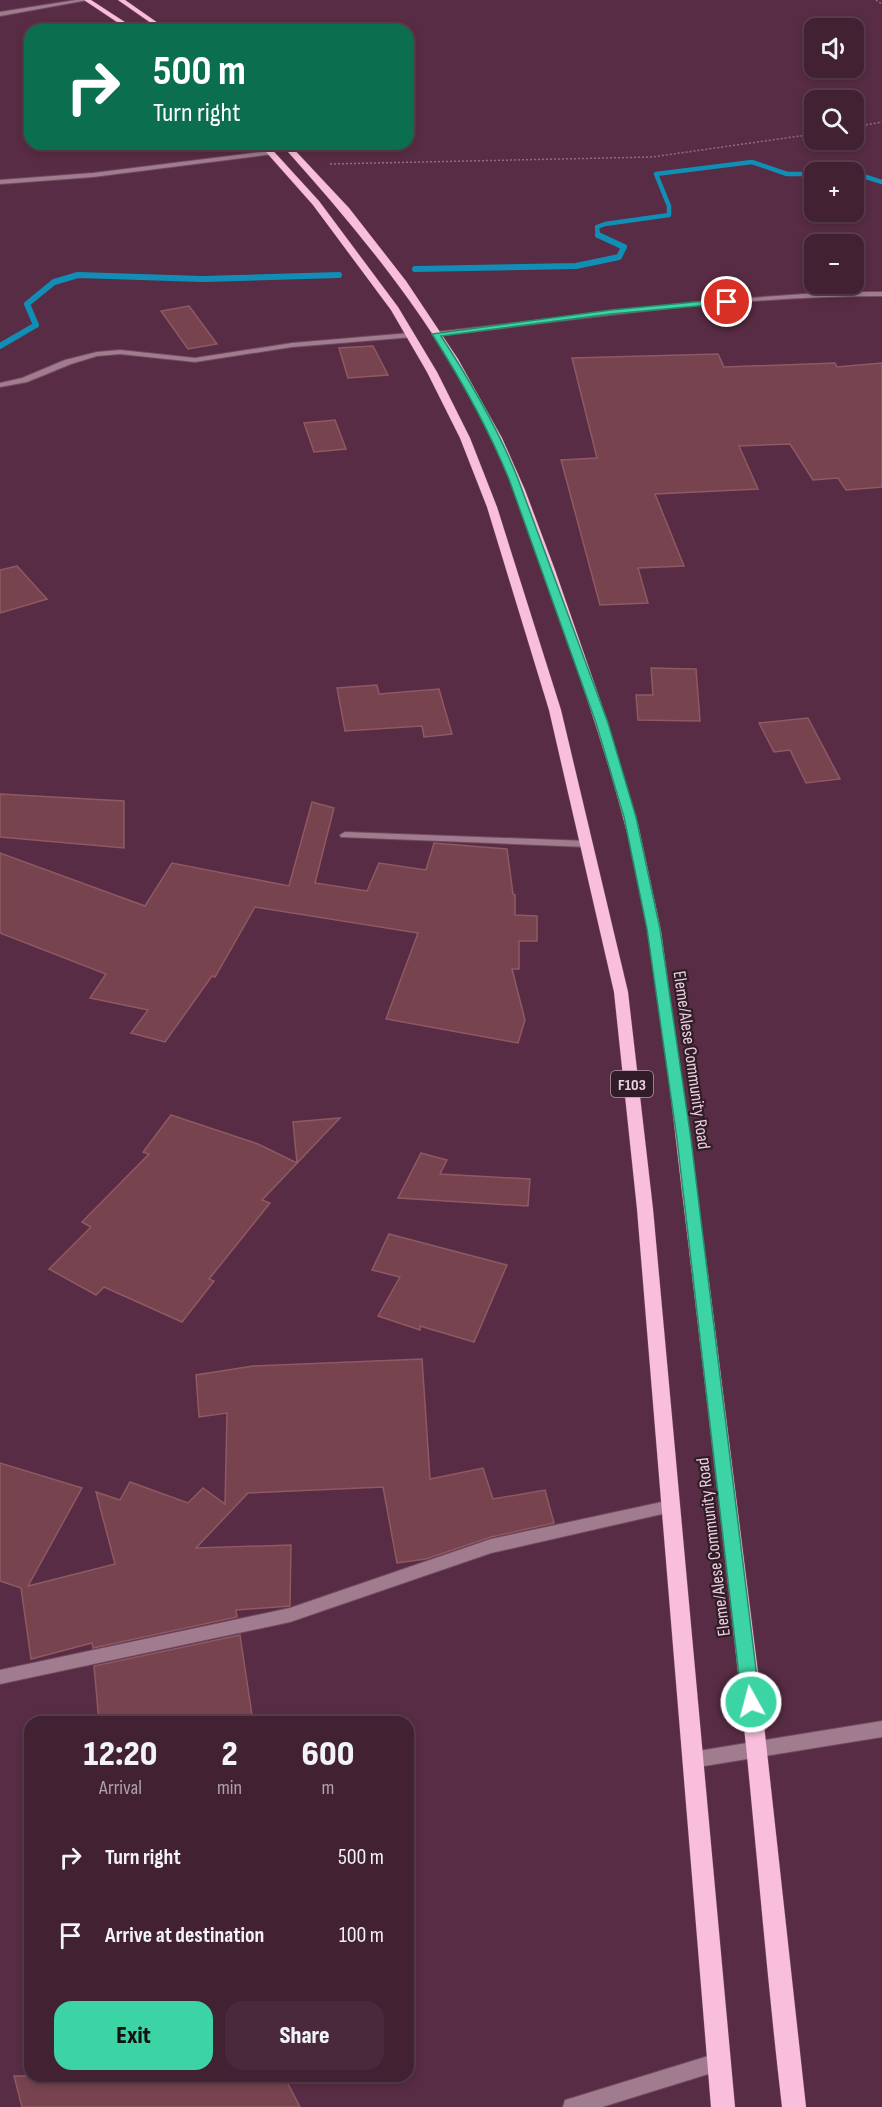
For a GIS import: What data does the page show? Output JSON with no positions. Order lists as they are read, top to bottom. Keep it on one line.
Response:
{"streets":{"main road":["Eleme/Alese Community Road","F103"]},"page":{"map_buttons":["+","−"],"turn":["500 m","Turn right"],"eta":["12:20","Arrival","2","min","600","m"],"list":[{"name":"Turn right","value":"500 m"},{"name":"Arrive at destination","value":"100 m"}],"buttons":["Exit","Share"]}}
